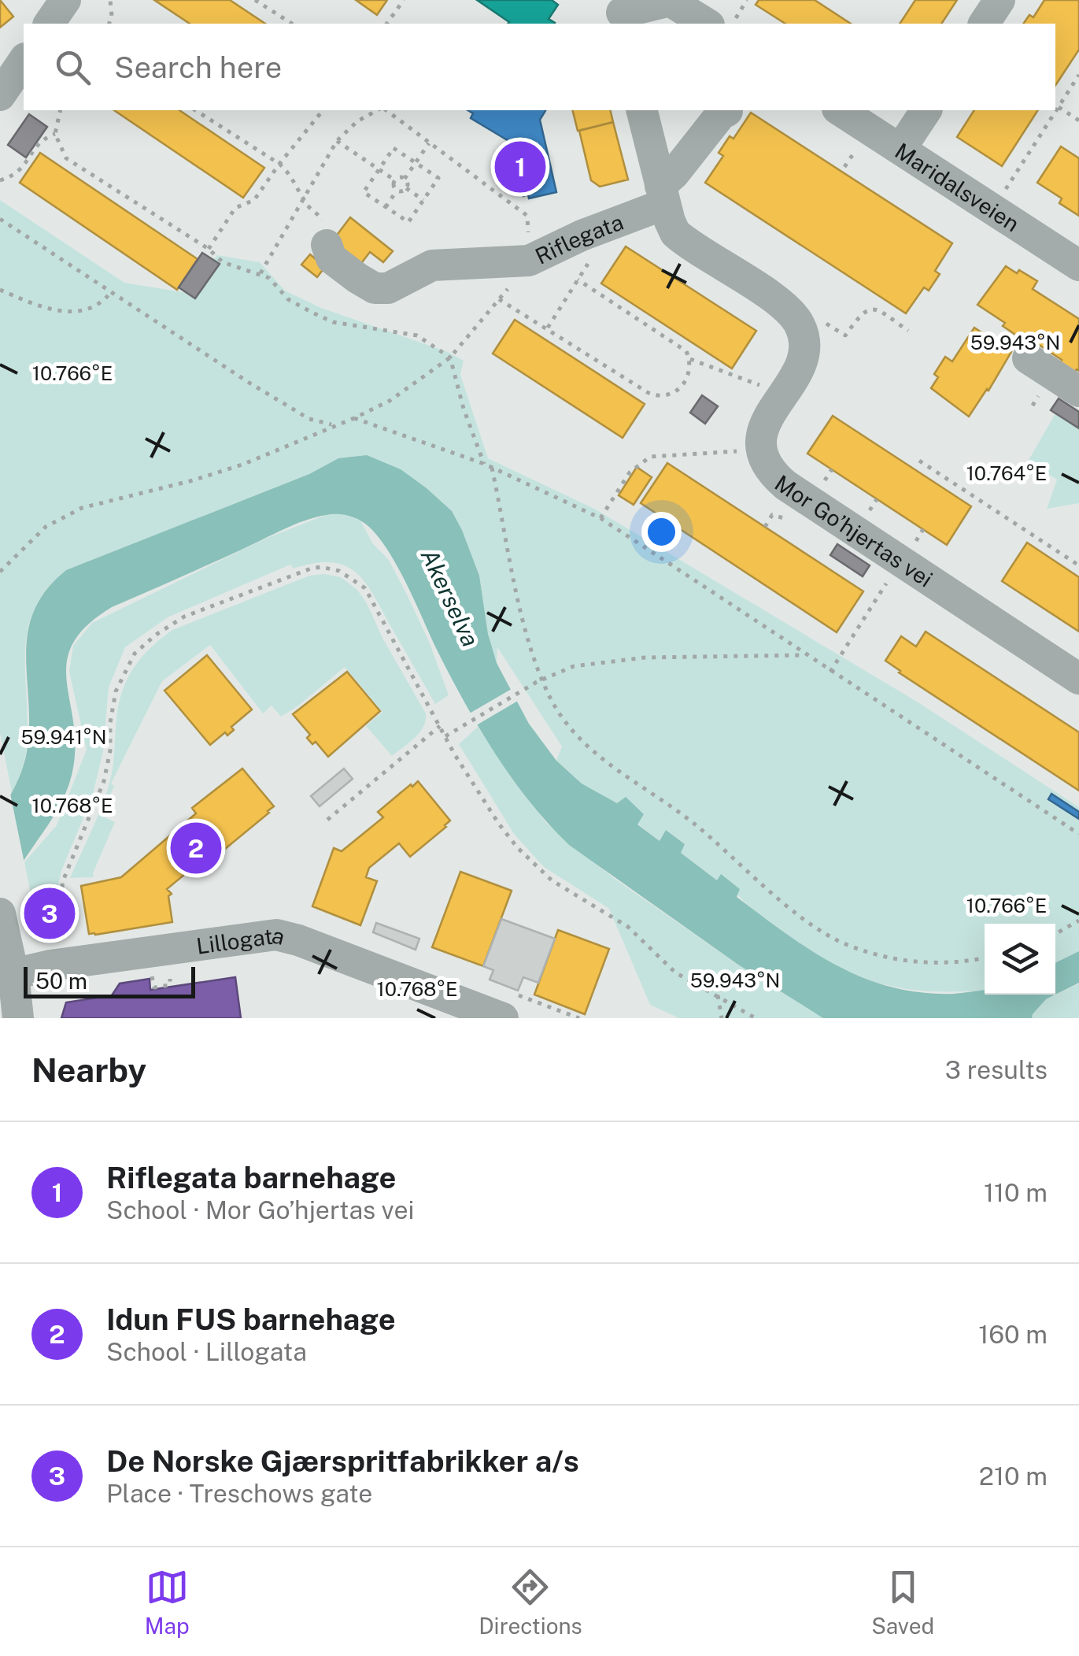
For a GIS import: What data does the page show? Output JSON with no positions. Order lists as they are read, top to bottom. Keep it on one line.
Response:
{"streets":{"street":["Maridalsveien","Riflegata","Mor Go’hjertas vei","Lillogata"]},"crossings":[["Riflegata","Mor Go’hjertas vei"]],"water":["Akerselva"],"scale_bar":"50 m","page":{"search":"Search here","pins":["1","2","3"],"scale":"50 m","heading":["Nearby","3 results"],"list":[{"mark":"1","name":"Riflegata barnehage","note":"School · Mor Go’hjertas vei","value":"110 m"},{"mark":"2","name":"Idun FUS barnehage","note":"School · Lillogata","value":"160 m"},{"mark":"3","name":"De Norske Gjærspritfabrikker a/s","note":"Place · Treschows gate","value":"210 m"}],"nav":["Map","Directions","Saved"]},"coordinates":["59.943°N","10.766°E","10.764°E","59.941°N","10.768°E"]}
